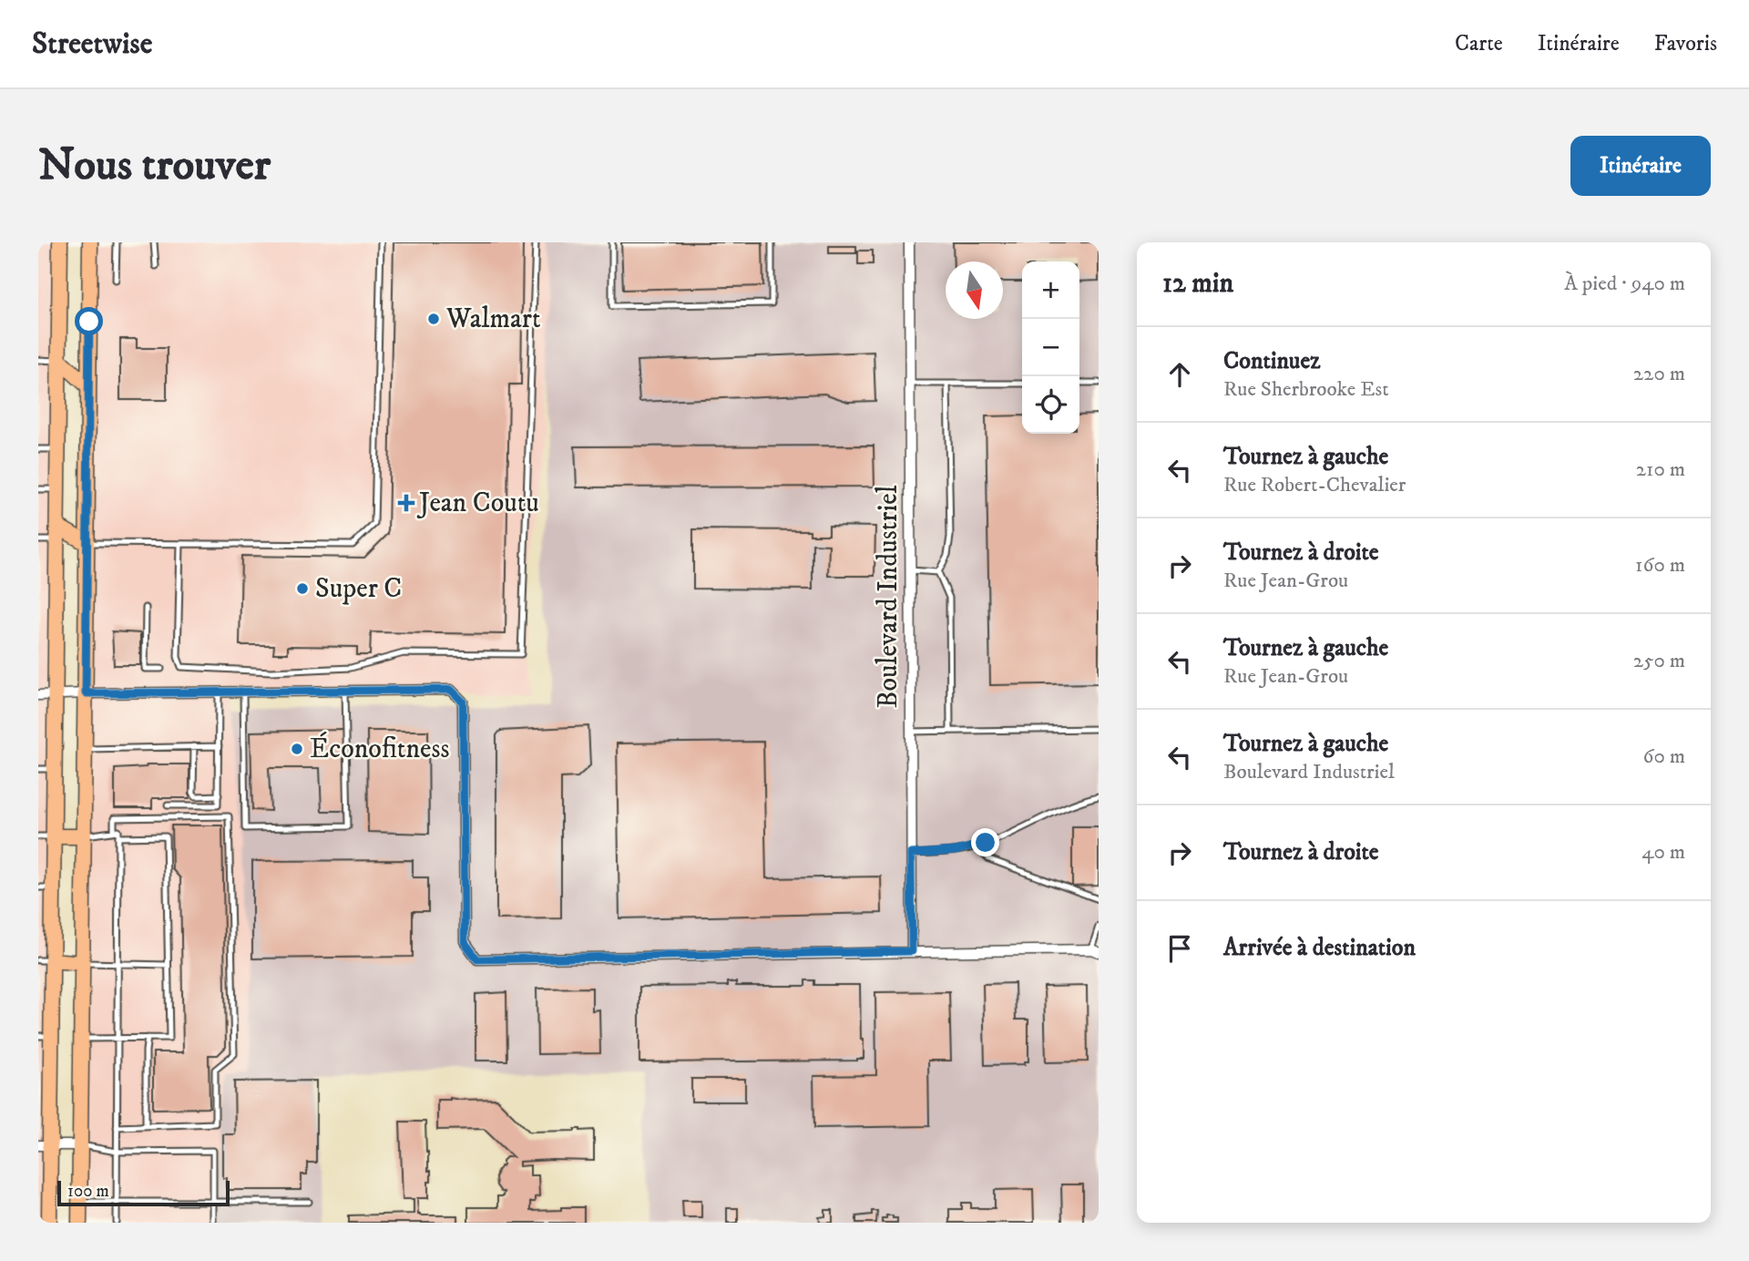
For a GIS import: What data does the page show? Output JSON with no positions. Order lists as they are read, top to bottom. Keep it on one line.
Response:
{"streets":{"street":["Boulevard Industriel"]},"places":{"other":["Walmart","Super C","Éconofitness"],"health":["Jean Coutu"]},"scale_bar":"100 m","north":"bottom","page":{"header":"Streetwise","nav":["Carte","Itinéraire","Favoris"],"buttons":"Itinéraire","title":"Nous trouver","heading":["12 min","À pied · 940 m"],"map_buttons":["+","−"],"list":[["Continuez","Rue Sherbrooke Est","220 m"],["Tournez à gauche","Rue Robert-Chevalier","210 m"],["Tournez à droite","Rue Jean-Grou","160 m"],["Tournez à gauche","Rue Jean-Grou","250 m"],["Tournez à gauche","Boulevard Industriel","60 m"],["Tournez à droite","40 m"],"Arrivée à destination"],"scale":"100 m"}}
